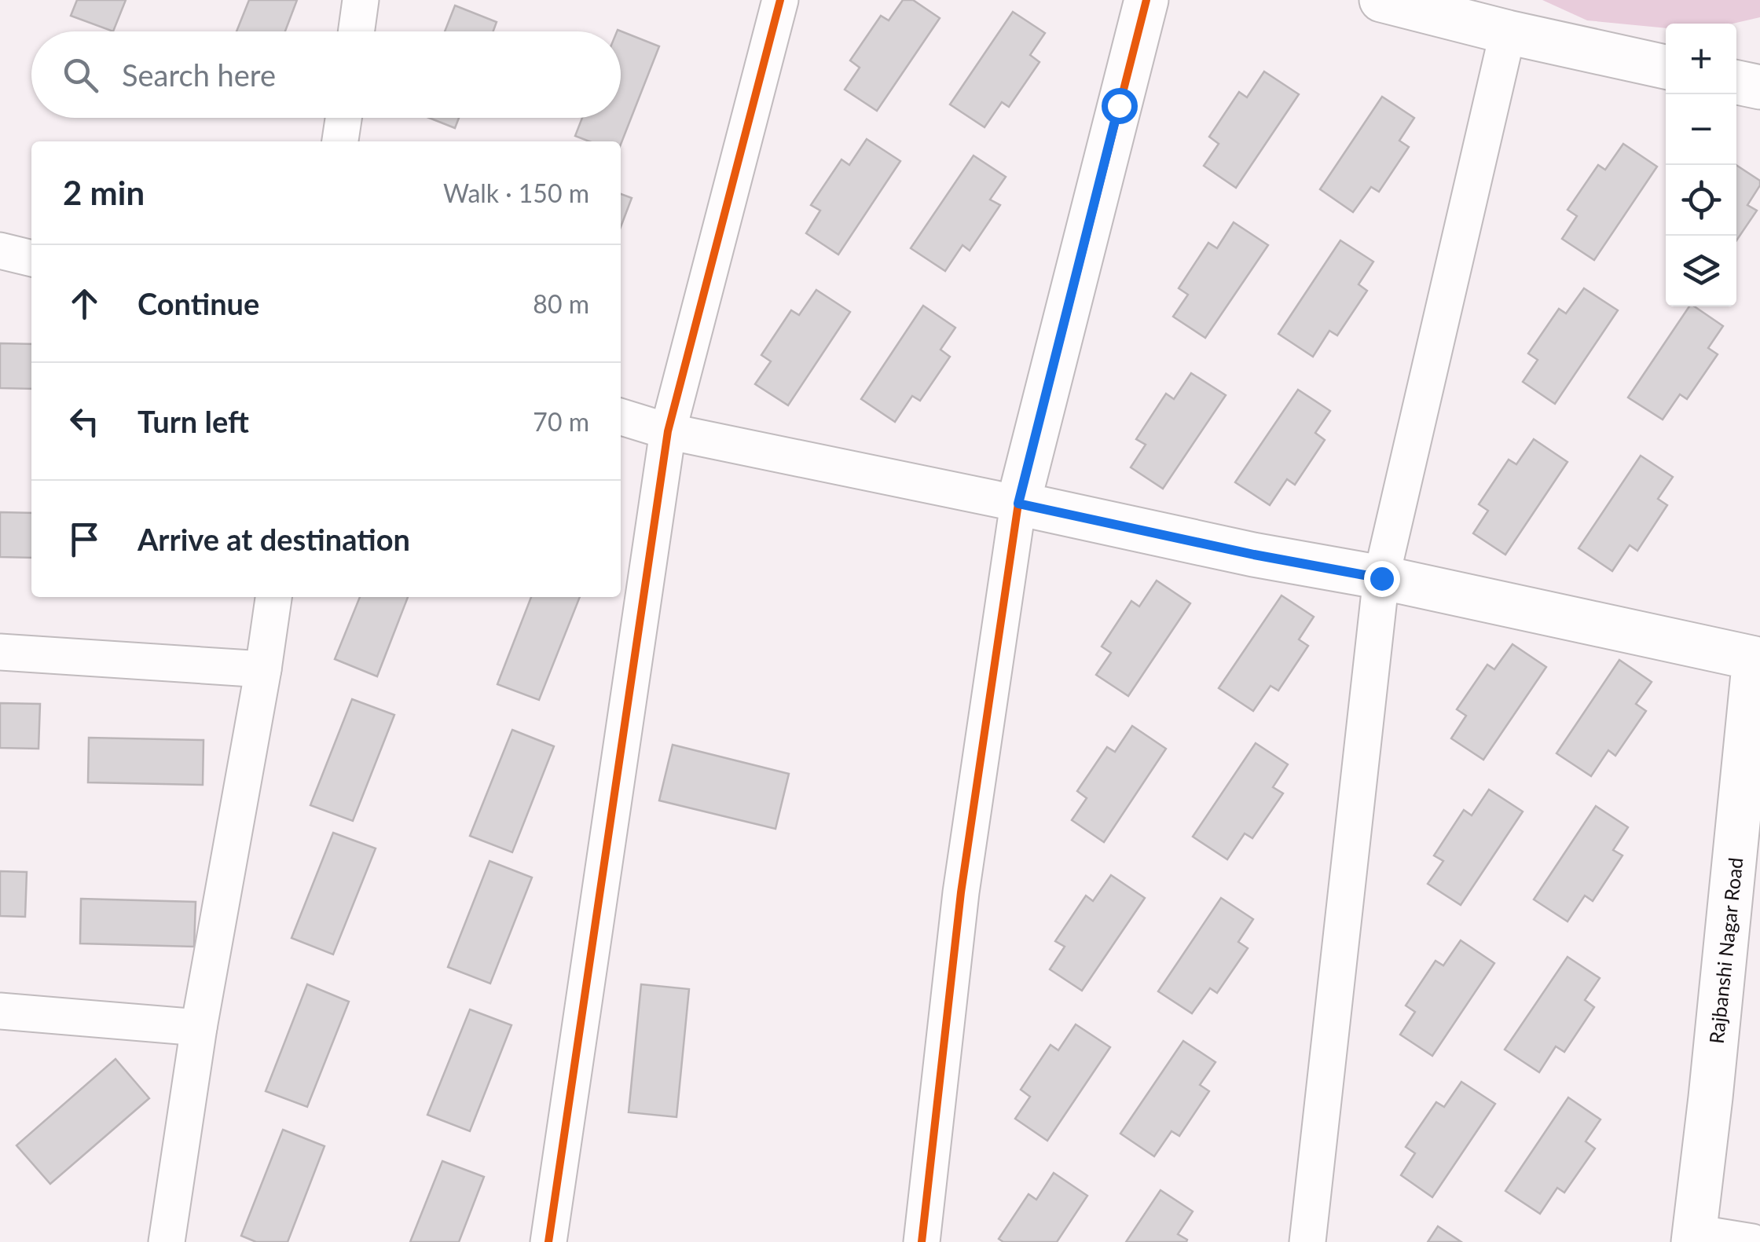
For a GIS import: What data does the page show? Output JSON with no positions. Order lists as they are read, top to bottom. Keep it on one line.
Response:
{"streets":{"street":["Rajbanshi Nagar Road"]},"page":{"map_buttons":["+","−"],"search":"Search here","heading":["2 min","Walk · 150 m"],"list":[["Continue","80 m"],["Turn left","70 m"],"Arrive at destination"]}}
